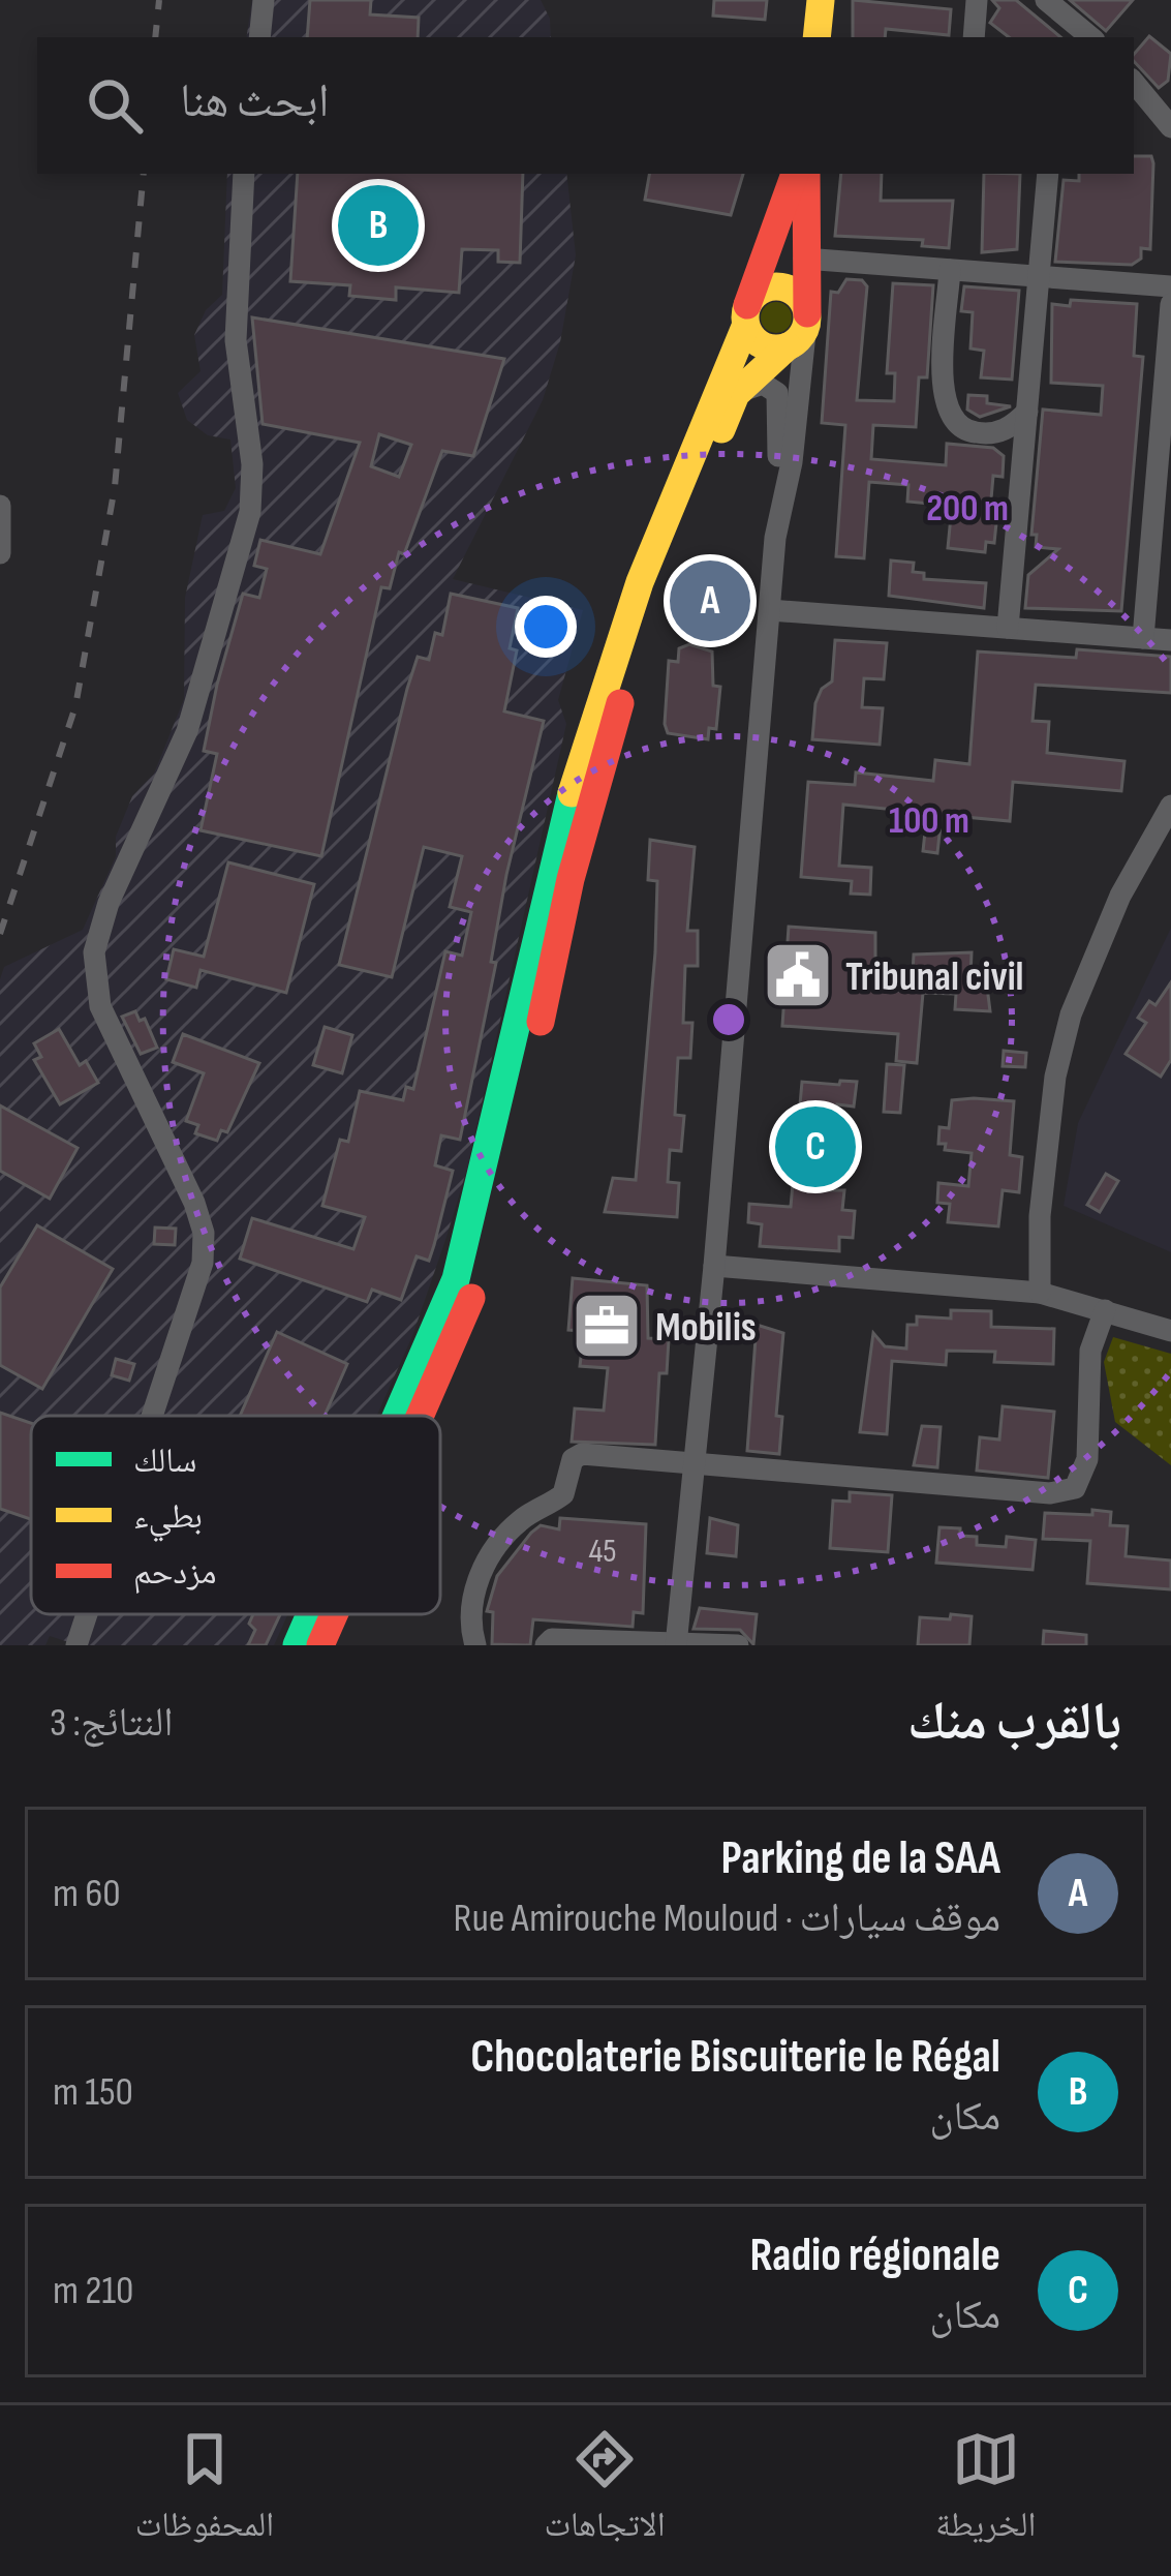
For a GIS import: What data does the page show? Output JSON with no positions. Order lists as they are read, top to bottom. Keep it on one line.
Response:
{"places":{"public building":["Tribunal civil"],"office":["Mobilis"]},"house_numbers":["45"],"legend":["سالك","بطيء","مزدحم"],"page":{"search":"ابحث هنا","pins":["B","A","C"],"heading":["بالقرب منك","النتائج: 3"],"list":[{"mark":"A","name":"Parking de la SAA","note":"موقف سيارات · Rue Amirouche Mouloud","value":"60 m"},{"mark":"B","name":"Chocolaterie Biscuiterie le Régal","note":"مكان","value":"150 m"},{"mark":"C","name":"Radio régionale","note":"مكان","value":"210 m"}],"nav":["الخريطة","الاتجاهات","المحفوظات"]},"rings":["200 m","100 m"]}
